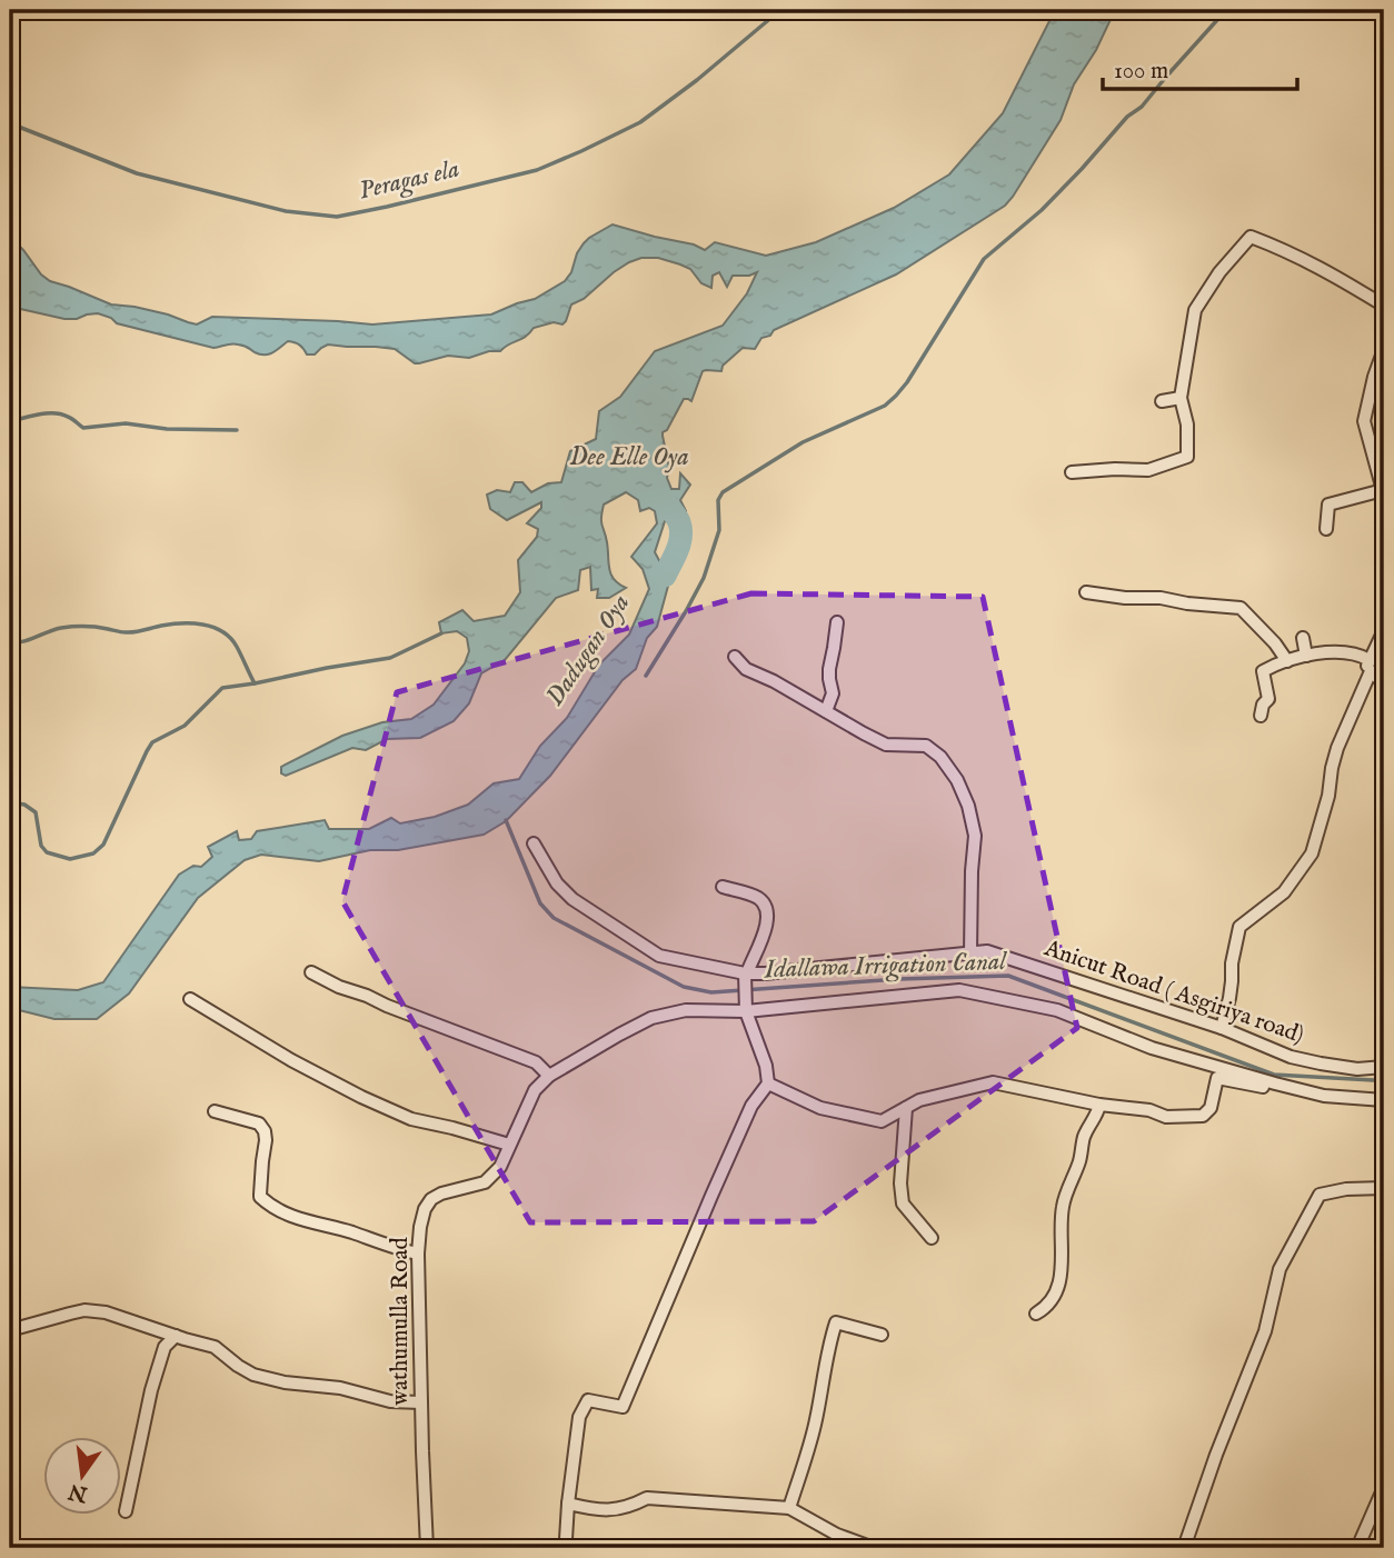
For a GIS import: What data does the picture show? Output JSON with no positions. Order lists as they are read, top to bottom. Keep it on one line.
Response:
{"streets":{"street":["Anicut Road ( Asgiriya road)","wathumulla Road"]},"water":["Peragas ela","Dee Elle Oya","Dadugan Oya","Idallawa Irrigation Canal"],"scale_bar":"100 m","north":"bottom"}
